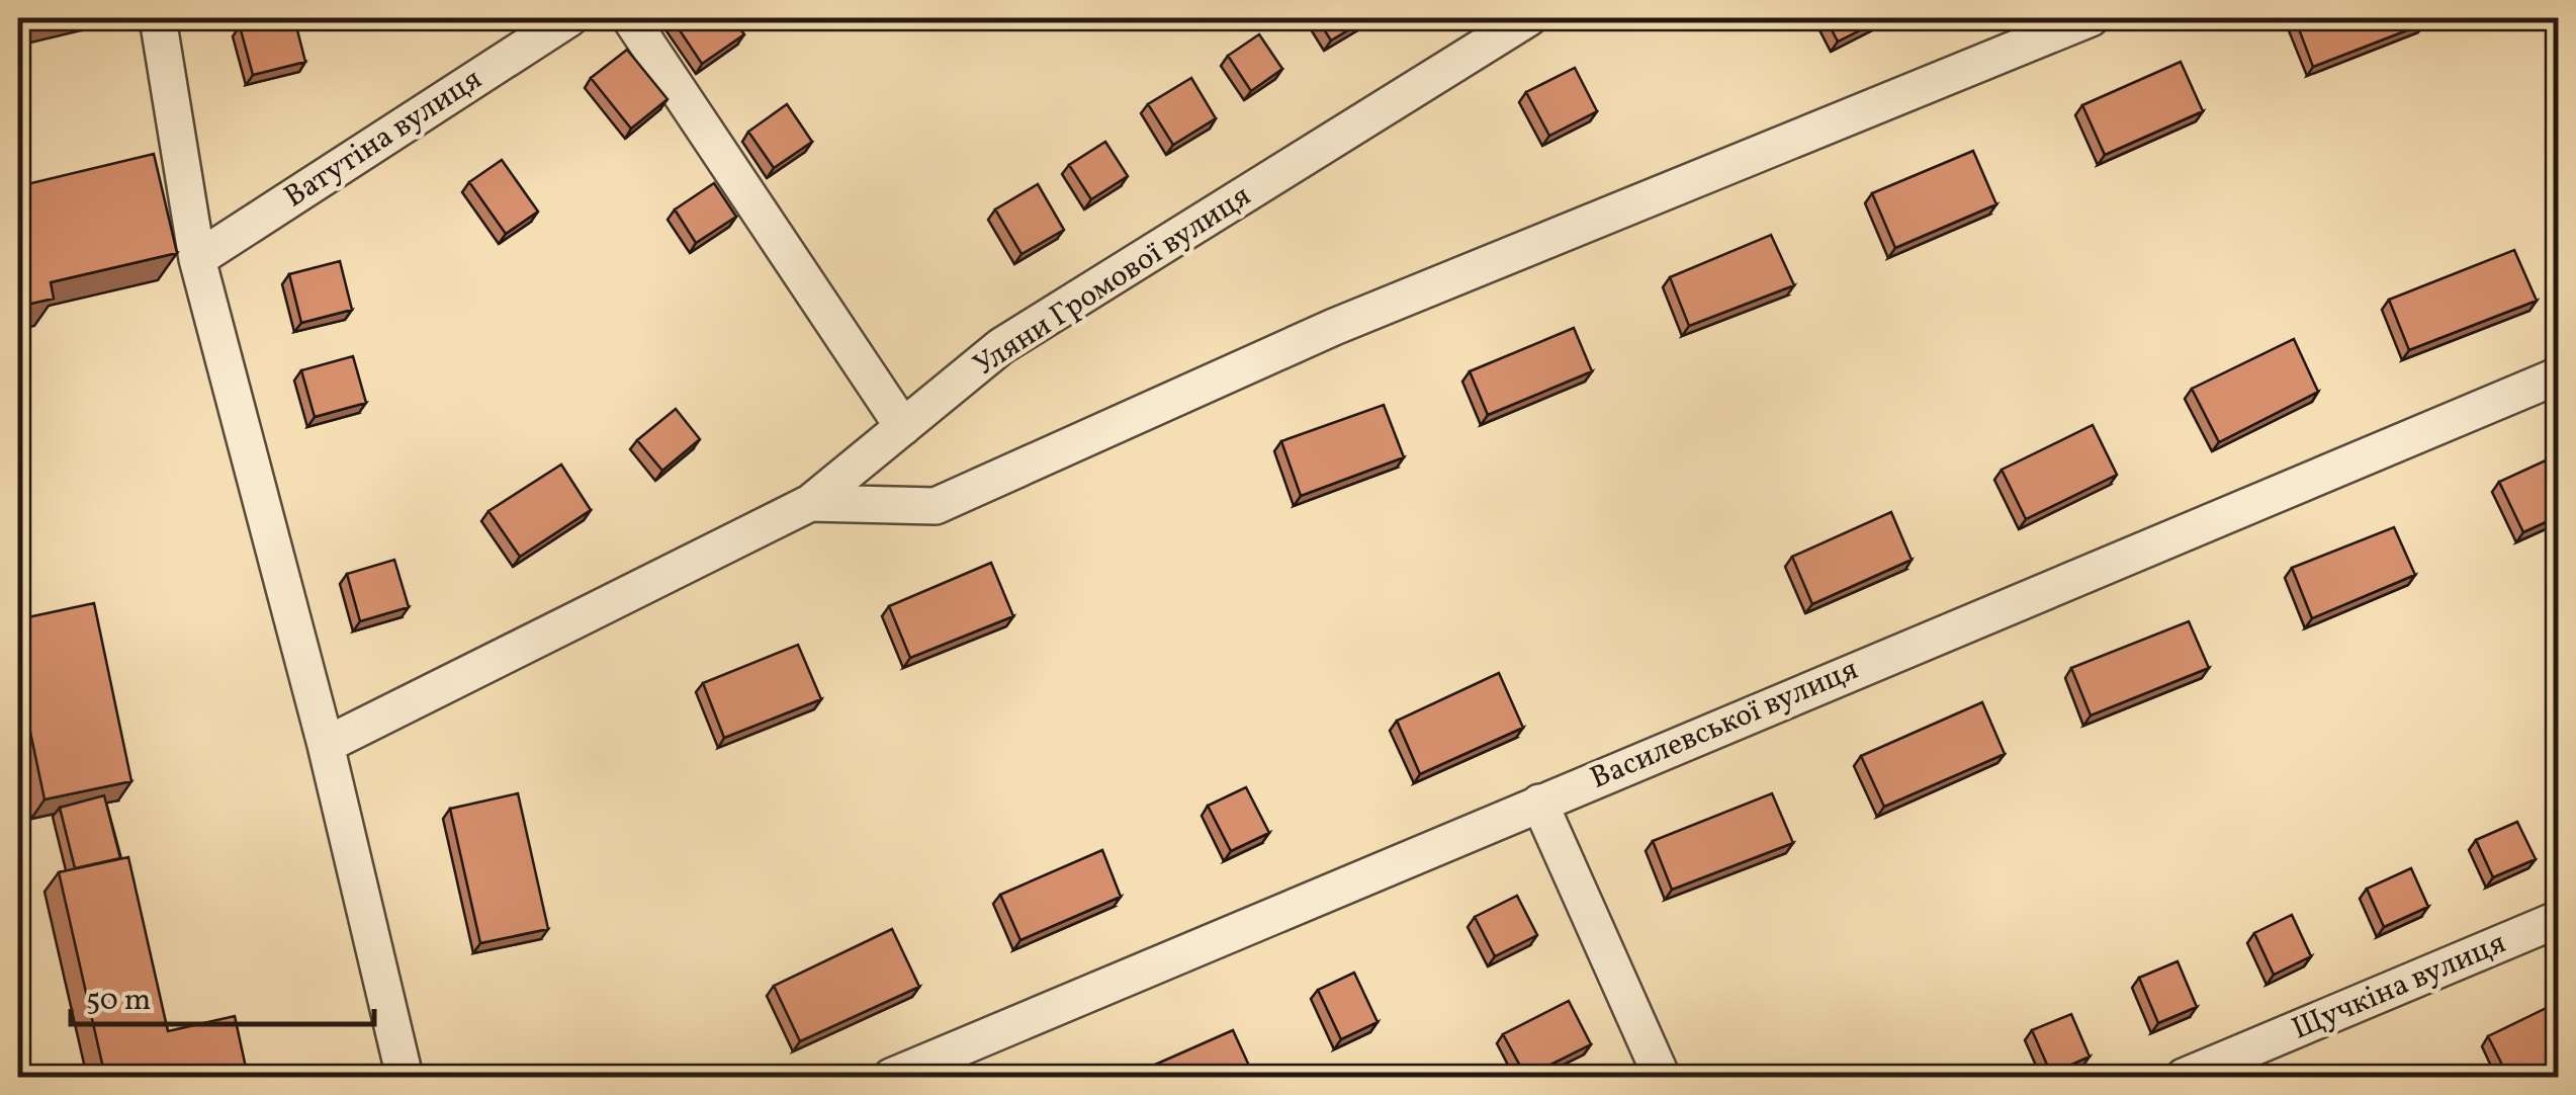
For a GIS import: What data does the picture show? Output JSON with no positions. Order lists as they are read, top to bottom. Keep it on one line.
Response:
{"streets":{"street":["Ватутіна вулиця","Уляни Громової вулиця","Василевської вулиця","Щучкіна вулиця"]},"scale_bar":"50 m"}
